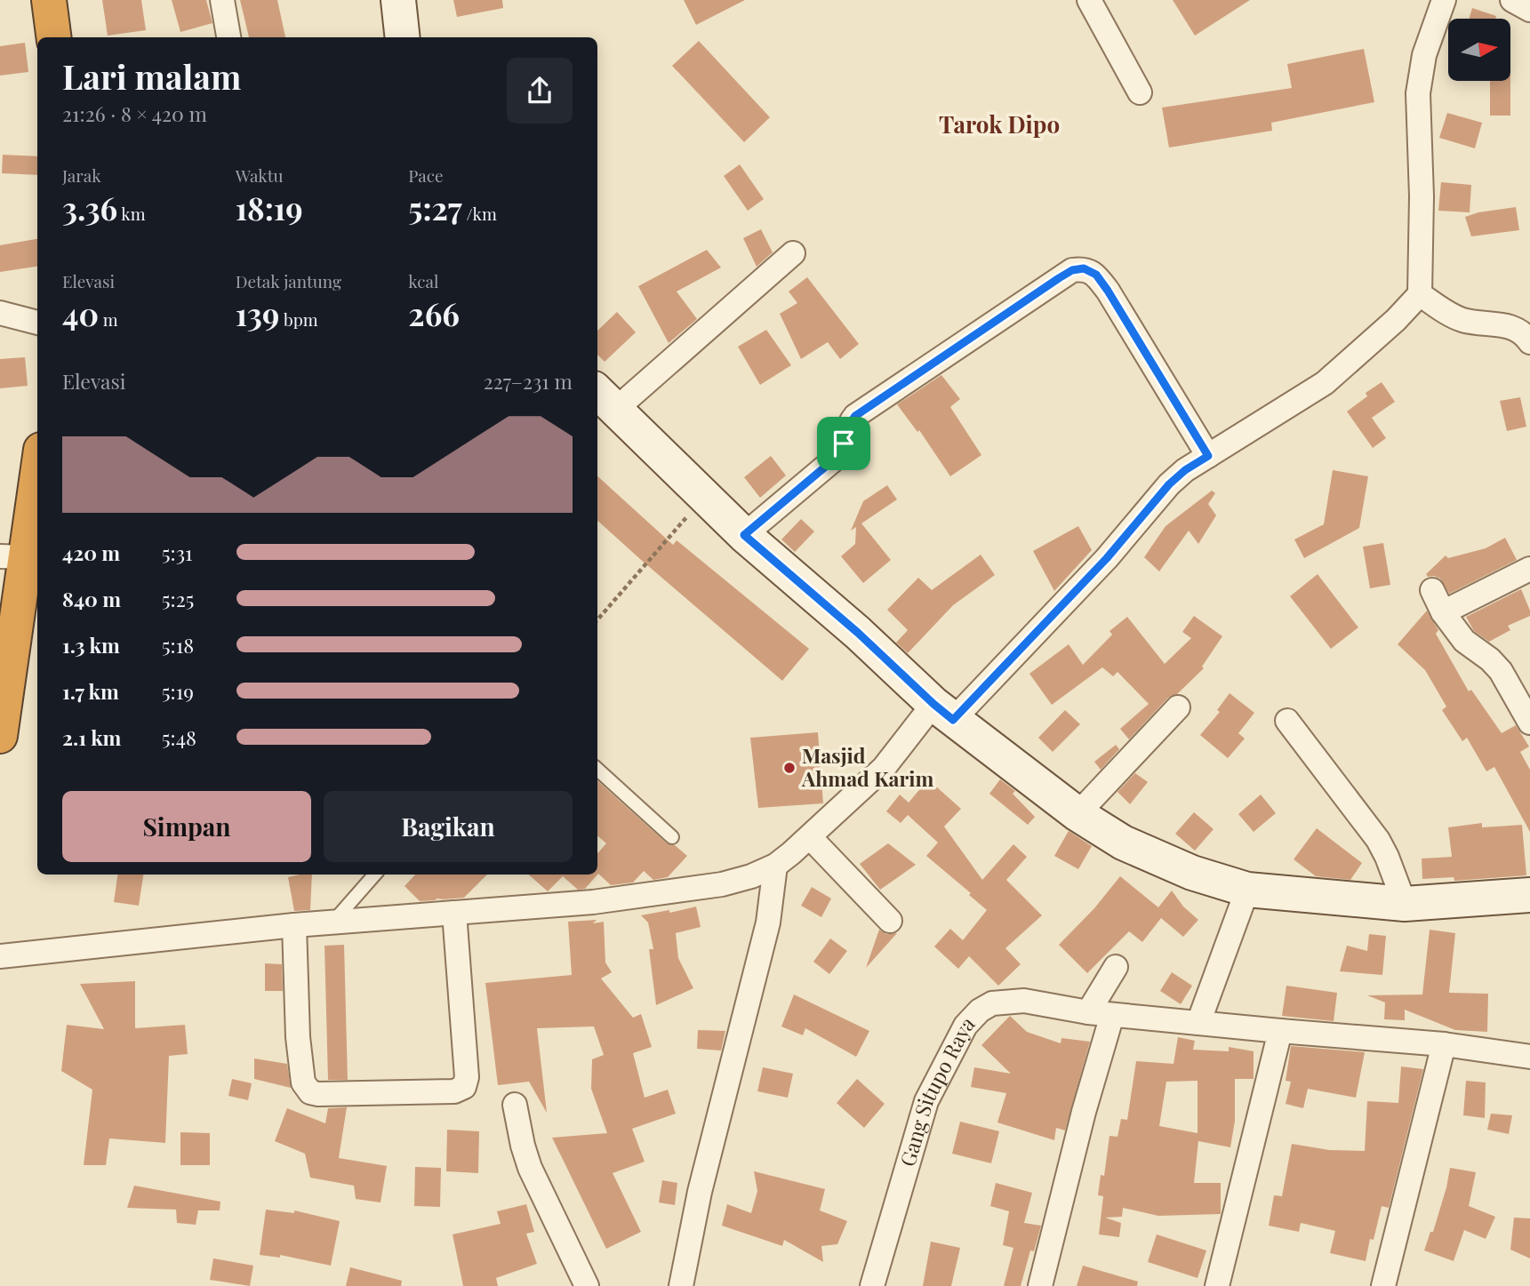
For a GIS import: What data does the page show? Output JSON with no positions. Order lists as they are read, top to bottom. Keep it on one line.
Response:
{"streets":{"street":["Gang Situpo Raya"]},"districts":["Tarok Dipo"],"places":["Masjid Ahmad Karim"],"north":"right","page":{"heading":["Lari malam","21:26 · 8 × 420 m"],"stats":[["Jarak","3.36 km"],["Waktu","18:19"],["Pace","5:27 /km"],["Elevasi","40 m"],["Detak jantung","139 bpm"],["kcal","266"]],"chart":["Elevasi","227–231 m"],"list":[{"name":"420 m","note":"5:31"},{"name":"840 m","note":"5:25"},{"name":"1.3 km","note":"5:18"},{"name":"1.7 km","note":"5:19"},{"name":"2.1 km","note":"5:48"}],"buttons":["Simpan","Bagikan"]}}
